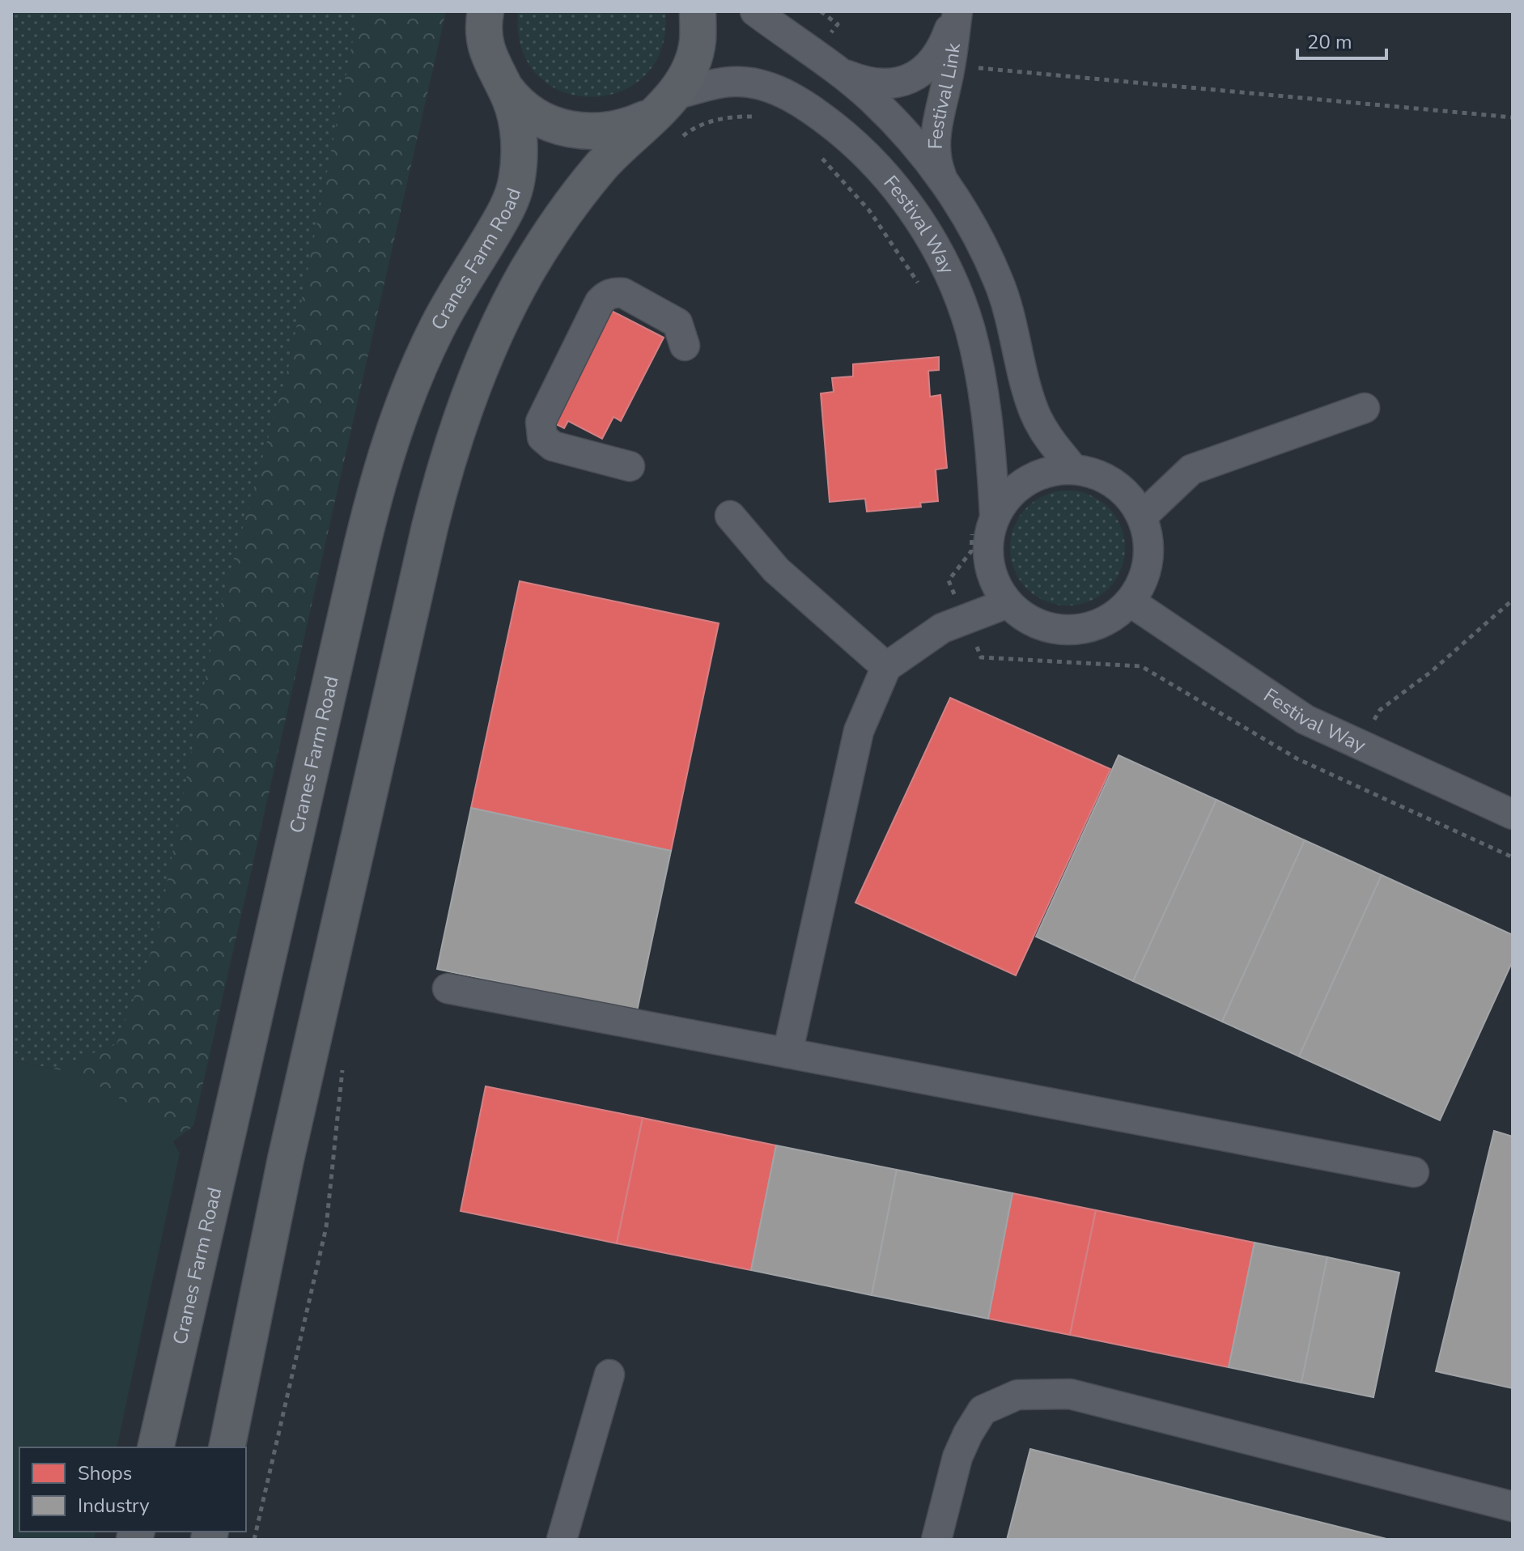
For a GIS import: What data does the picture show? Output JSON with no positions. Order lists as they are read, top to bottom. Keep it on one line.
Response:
{"streets":{"main road":["Cranes Farm Road"],"street":["Festival Link","Festival Way"]},"crossings":[["Festival Way","Cranes Farm Road"]],"legend":["Shops","Industry"],"scale_bar":"20 m"}
